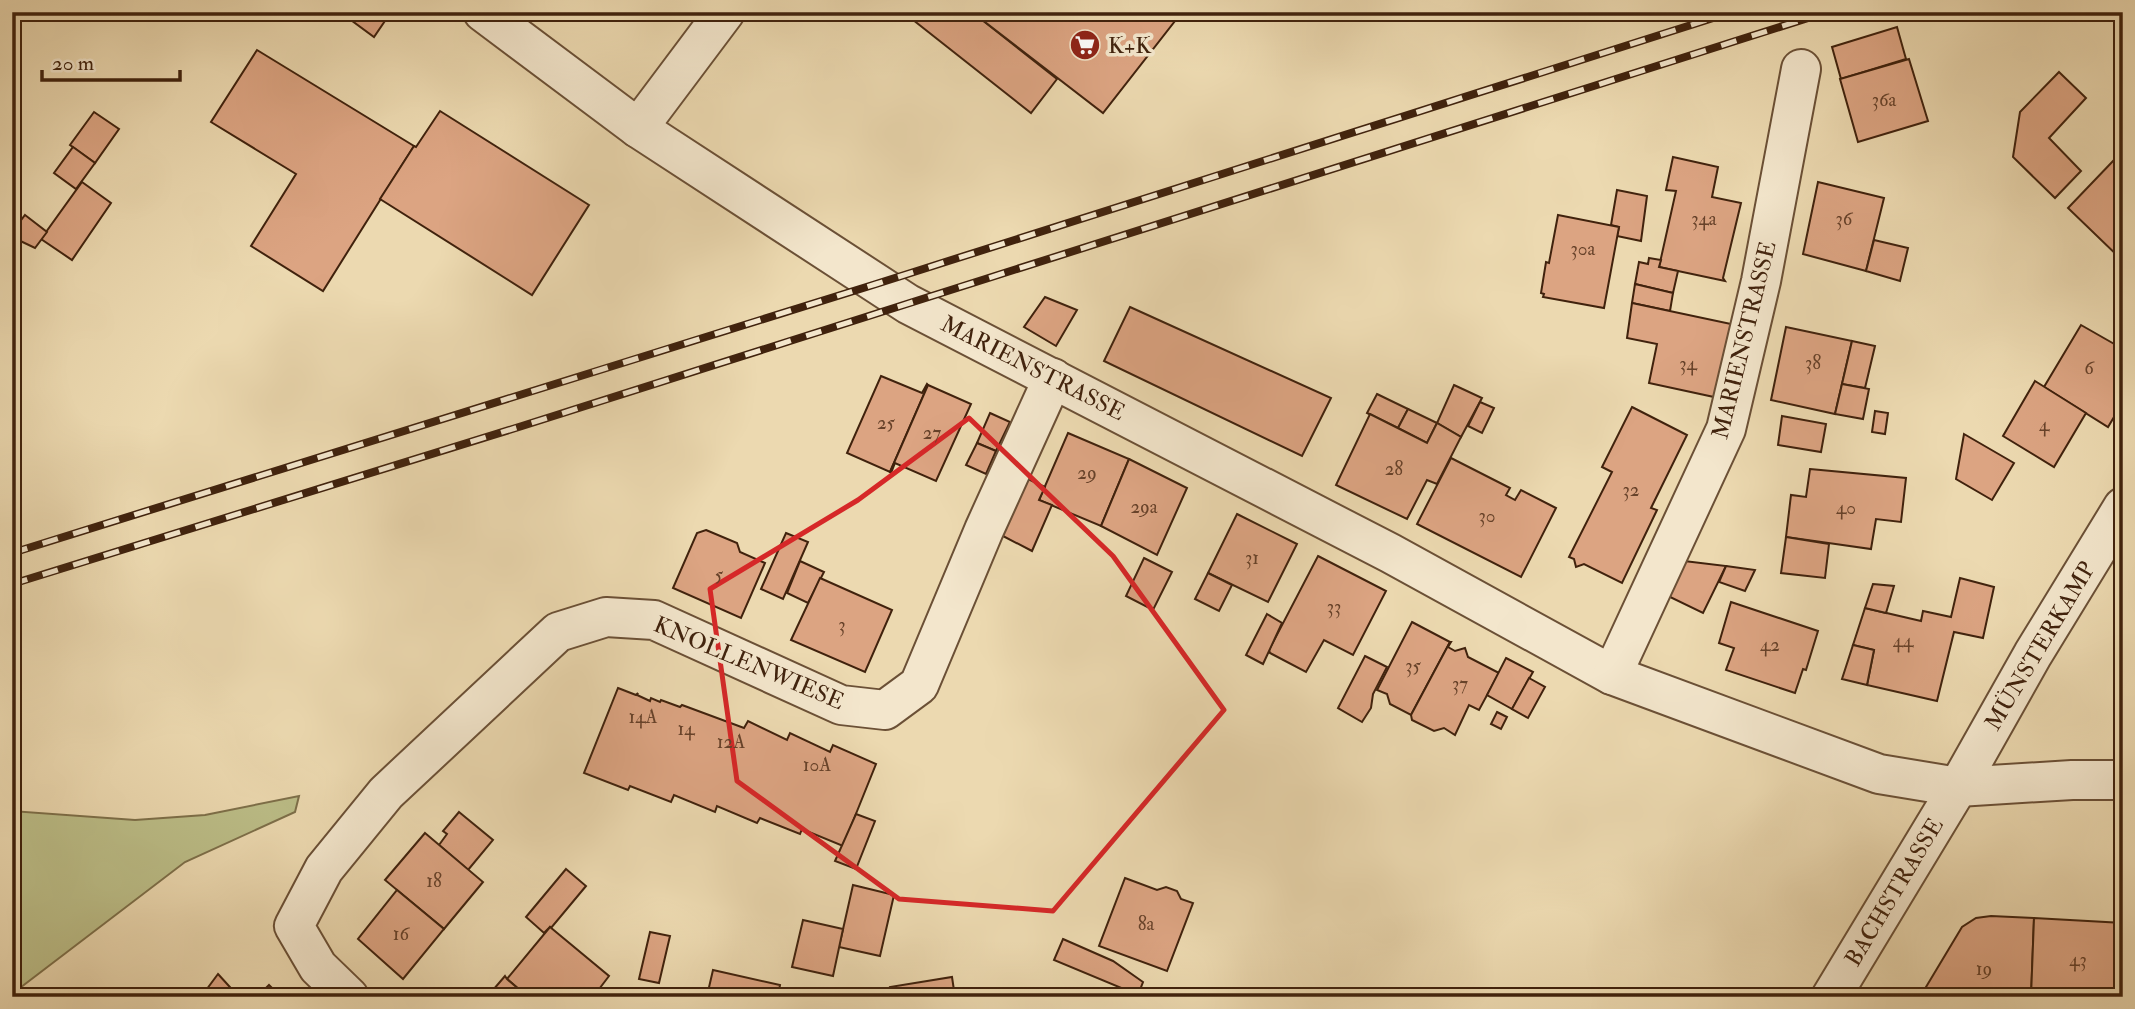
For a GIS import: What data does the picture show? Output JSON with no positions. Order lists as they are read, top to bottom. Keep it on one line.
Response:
{"streets":{"street":["MARIENSTRASSE","MÜNSTERKAMP","KNOLLENWIESE","BACHSTRASSE"]},"crossings":[["MARIENSTRASSE","MÜNSTERKAMP"],["MARIENSTRASSE","KNOLLENWIESE"],["MARIENSTRASSE","BACHSTRASSE"],["MÜNSTERKAMP","BACHSTRASSE"]],"places":{"supermarket":["K+K"]},"house_numbers":["36a","34a","36","30a","38","34","6","25","4","27","28","29","32","29a","40","30","31","5","33","3","44","42","35","37","14A","14","12A","10A","18","8a","16","43","19"],"scale_bar":"20 m"}
